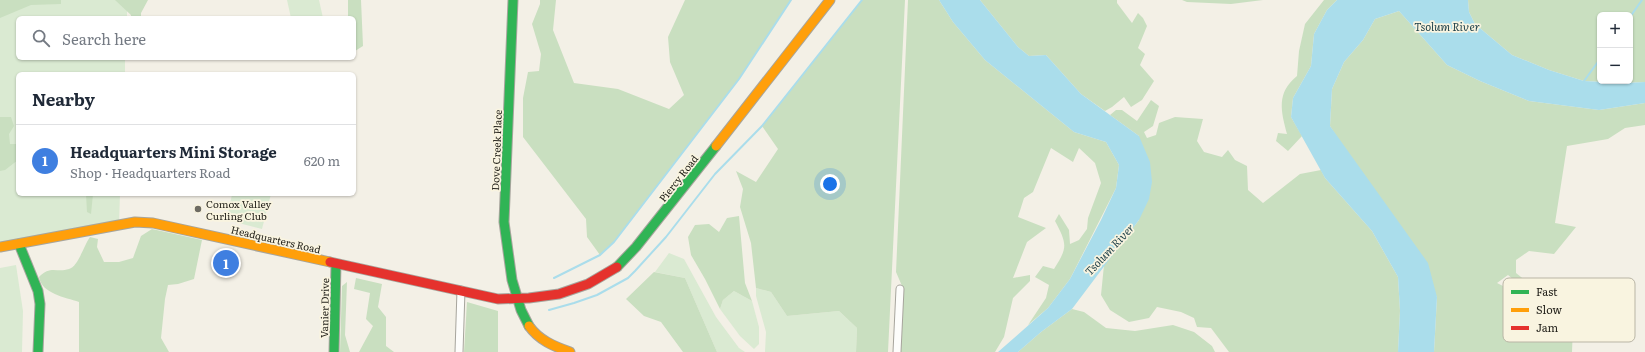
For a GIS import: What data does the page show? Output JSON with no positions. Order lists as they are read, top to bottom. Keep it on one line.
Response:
{"streets":{"main road":["Dove Creek Place","Piercy Road","Headquarters Road","Vanier Drive"]},"crossings":[["Dove Creek Place","Piercy Road"],["Piercy Road","Headquarters Road"],["Headquarters Road","Vanier Drive"]],"water":["Tsolum River"],"places":["Comox Valley Curling Club"],"legend":["Fast","Slow","Jam"],"page":{"map_buttons":["+","−"],"search":"Search here","heading":"Nearby","list":[{"mark":"1","name":"Headquarters Mini Storage","note":"Shop · Headquarters Road","value":"620 m"}],"pins":"1"}}
